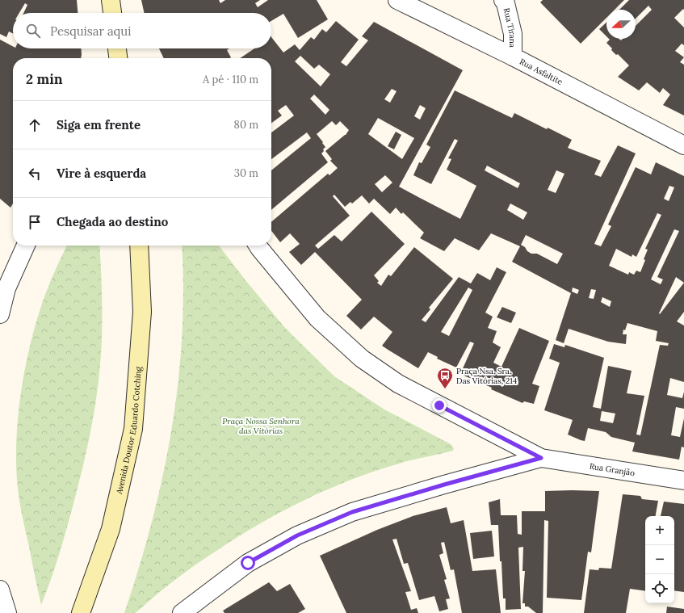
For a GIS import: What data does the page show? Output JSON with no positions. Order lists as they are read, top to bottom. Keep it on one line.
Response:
{"streets":{"main road":["Avenida Doutor Eduardo Cotching"],"street":["Rua Tirana","Rua Asfaltite","Rua Granjão"]},"crossings":[["Rua Tirana","Rua Asfaltite"]],"parks":["Praça Nossa Senhora das Vitórias"],"places":{"bus stop":["Praça Nsa. Sra. Das Vitórias, 214"]},"north":"left","page":{"search":"Pesquisar aqui","heading":["2 min","A pé · 110 m"],"list":[["Siga em frente","80 m"],["Vire à esquerda","30 m"],"Chegada ao destino"],"map_buttons":["+","−"]}}
